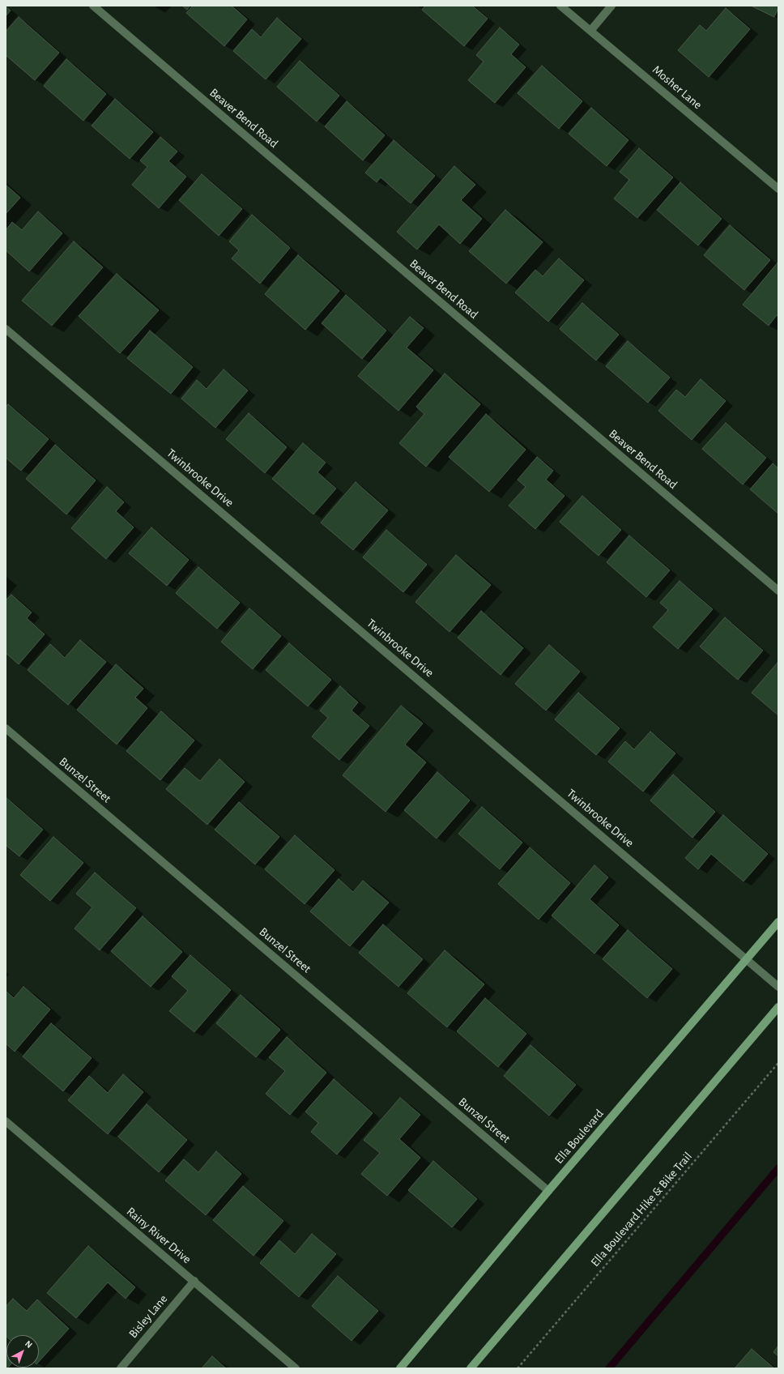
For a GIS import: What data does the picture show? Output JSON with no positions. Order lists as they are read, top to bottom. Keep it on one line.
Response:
{"streets":{"main road":["Ella Boulevard"],"street":["Mosher Lane","Beaver Bend Road","Twinbrooke Drive","Bunzel Street","Rainy River Drive","Bisley Lane"],"path":["Ella Boulevard Hike & Bike Trail"]},"crossings":[["Twinbrooke Drive","Ella Boulevard"],["Bunzel Street","Ella Boulevard"],["Rainy River Drive","Bisley Lane"]],"north":"top right"}
